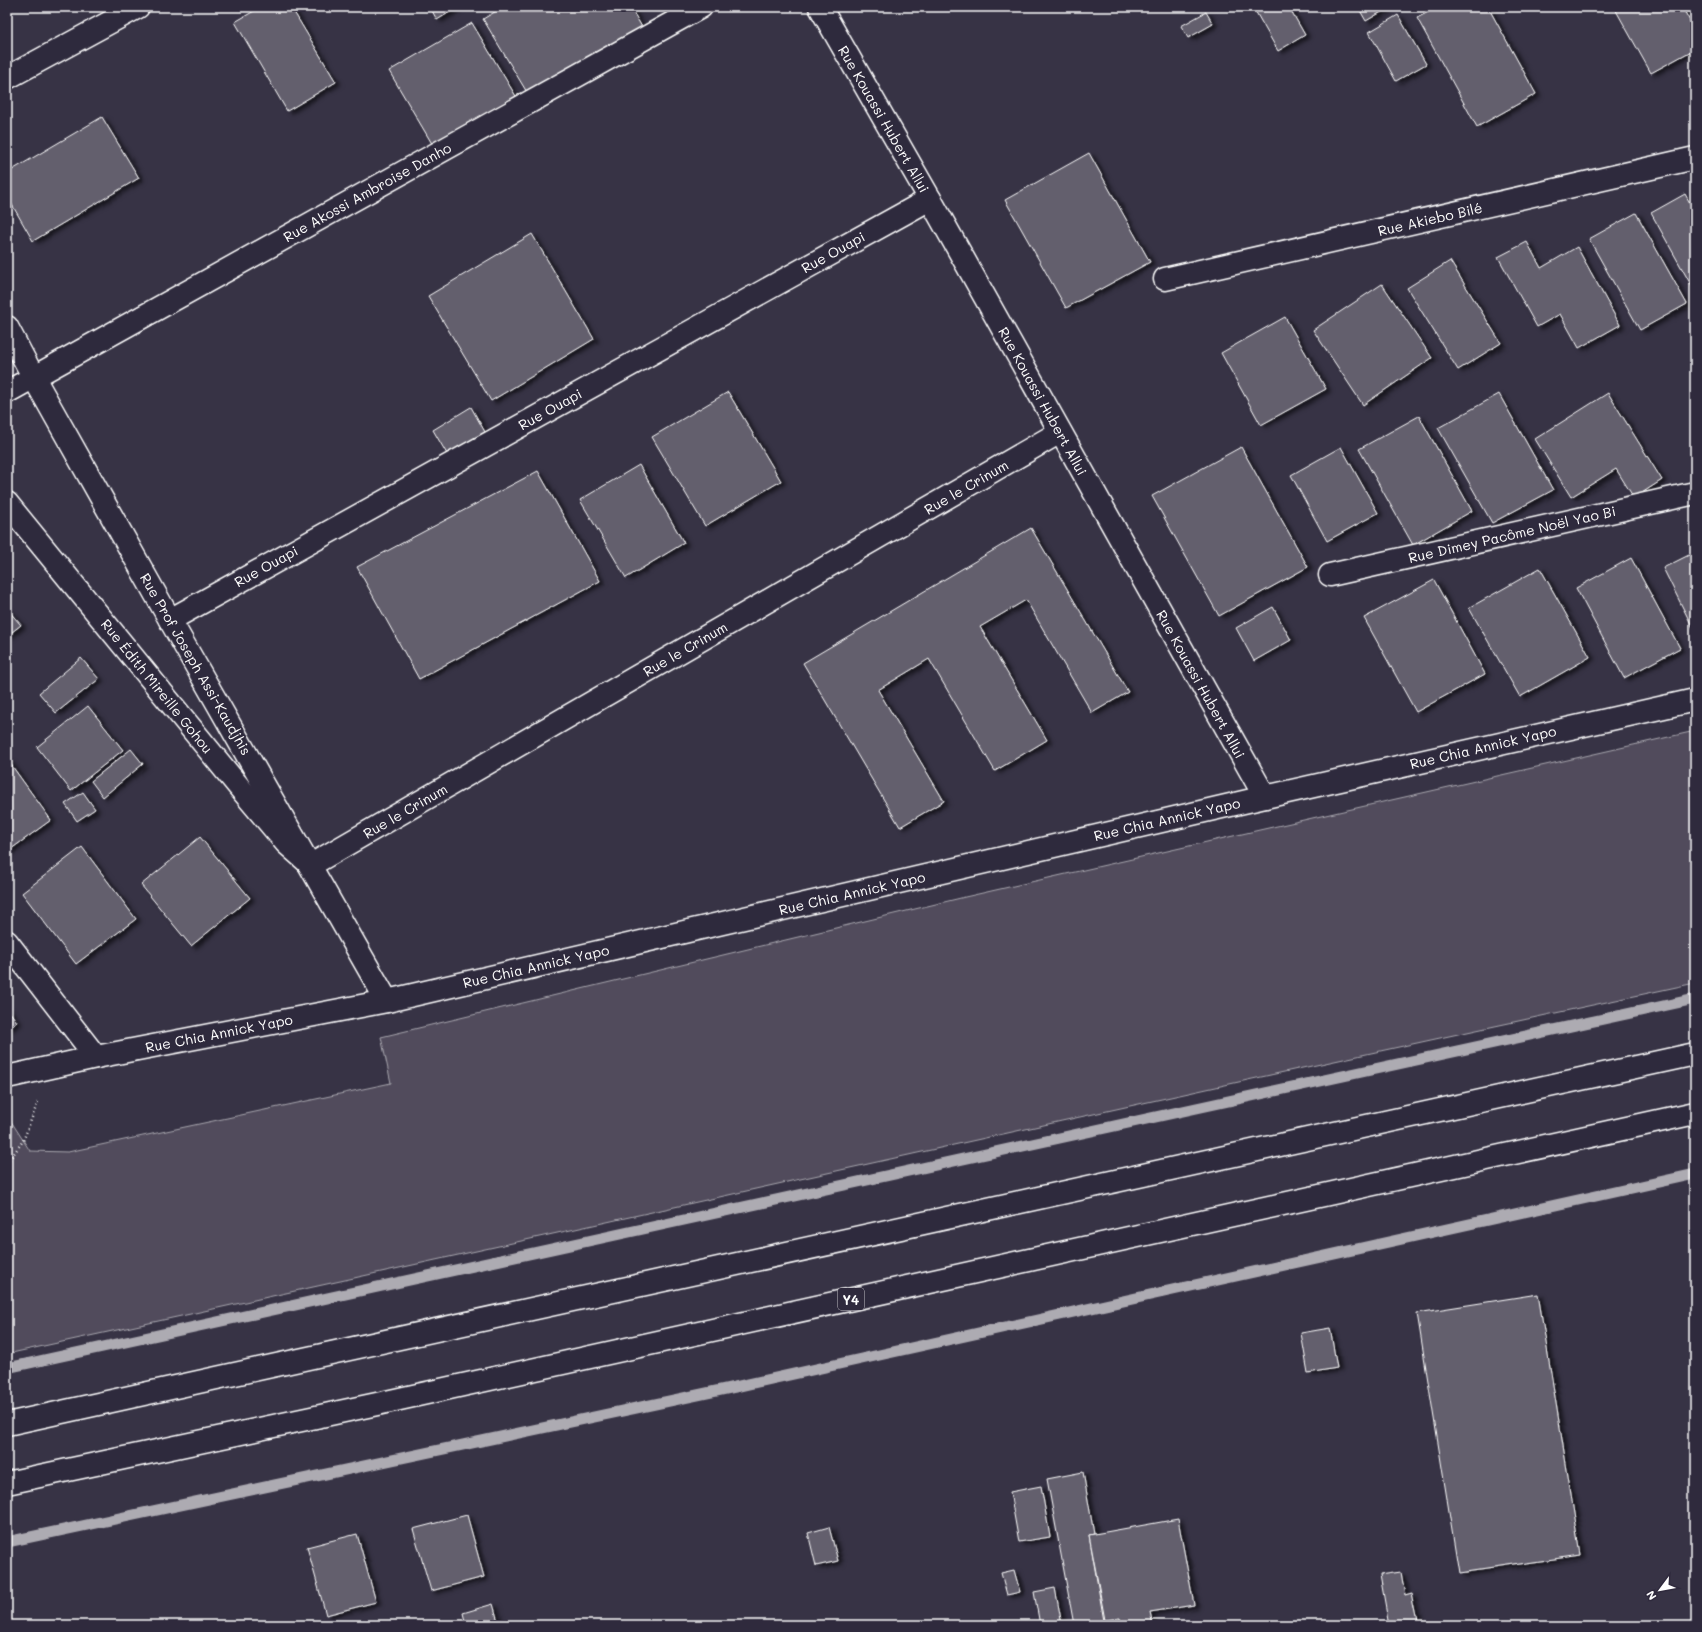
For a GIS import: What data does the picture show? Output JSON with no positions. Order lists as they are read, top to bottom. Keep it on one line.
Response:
{"streets":{"main road":["Rue Kouassi Hubert Allui","Rue Akossi Ambroise Danho","Rue Akiebo Bilé","Rue Ouapi","Rue le Crinum","Rue Dimey Pacôme Noël Yao Bi","Rue Prof Joseph Assi-Kaudjhis","Rue Édith Mireille Gohou","Rue Chia Annick Yapo","Y4"]},"crossings":[["Rue Kouassi Hubert Allui","Rue Ouapi"],["Rue Kouassi Hubert Allui","Rue le Crinum"],["Rue Kouassi Hubert Allui","Rue Chia Annick Yapo"],["Rue Akossi Ambroise Danho","Rue Prof Joseph Assi-Kaudjhis"],["Rue Ouapi","Rue Prof Joseph Assi-Kaudjhis"],["Rue le Crinum","Rue Prof Joseph Assi-Kaudjhis"],["Rue le Crinum","Rue Édith Mireille Gohou"],["Rue Prof Joseph Assi-Kaudjhis","Rue Édith Mireille Gohou"],["Rue Prof Joseph Assi-Kaudjhis","Rue Chia Annick Yapo"]],"north":"bottom left"}
